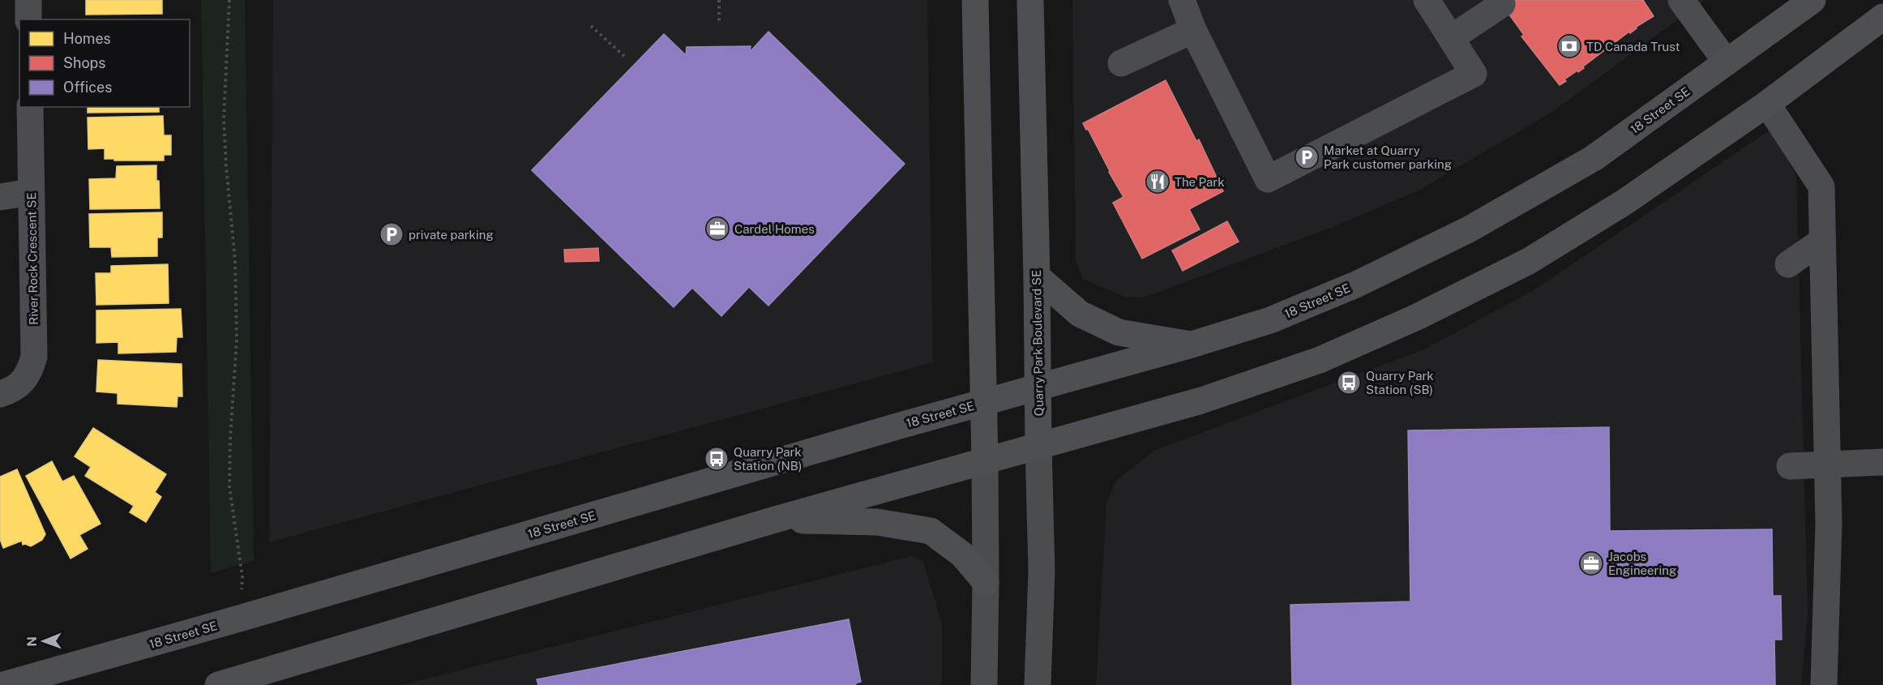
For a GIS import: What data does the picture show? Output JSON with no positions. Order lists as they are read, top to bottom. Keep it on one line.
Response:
{"streets":{"main road":["18 Street SE","Quarry Park Boulevard SE"],"street":["River Rock Crescent SE"]},"crossings":[["18 Street SE","Quarry Park Boulevard SE"]],"places":{"bank":["TD Canada Trust"],"parking":["Market at Quarry Park customer parking","private parking"],"restaurant":["The Park"],"office":["Cardel Homes","Jacobs Engineering"],"bus stop":["Quarry Park Station (SB)","Quarry Park Station (NB)"]},"legend":["Homes","Shops","Offices"],"north":"left"}
